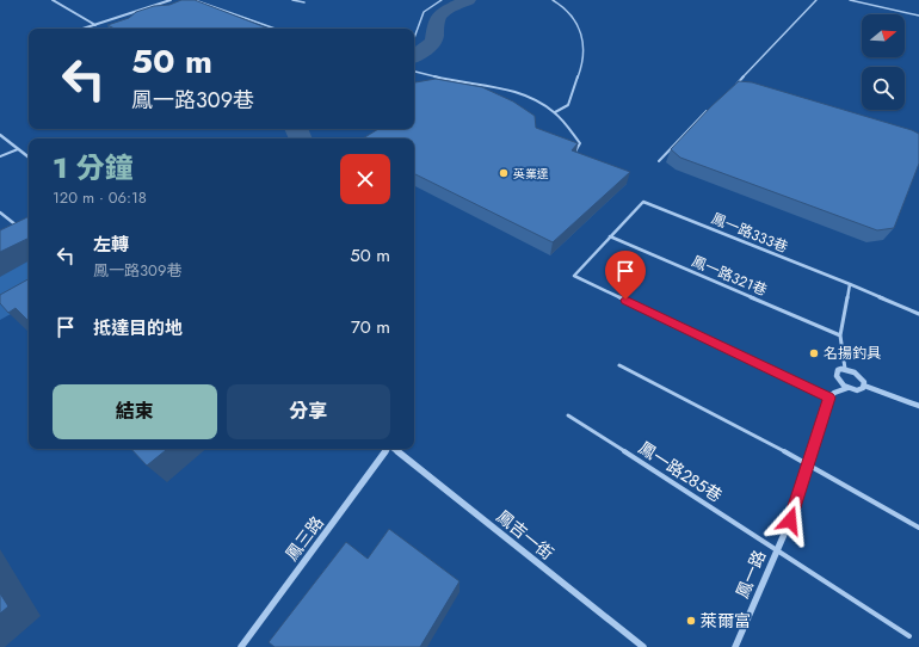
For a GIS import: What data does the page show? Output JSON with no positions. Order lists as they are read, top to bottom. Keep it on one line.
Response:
{"streets":{"street":["鳳吉一街","鳳三路","鳳一路"],"lane":["鳳一路333巷","鳳一路321巷","鳳一路285巷"]},"crossings":[["鳳一路333巷","鳳一路321巷"],["鳳一路285巷","鳳一路"]],"places":["英業達","名揚釣具","萊爾富"],"north":"right","page":{"turn":["50 m","鳳一路309巷"],"heading":["1 分鐘","120 m · 06:18"],"list":[{"name":"左轉","note":"鳳一路309巷","value":"50 m"},{"name":"抵達目的地","value":"70 m"}],"buttons":["結束","分享"]}}
